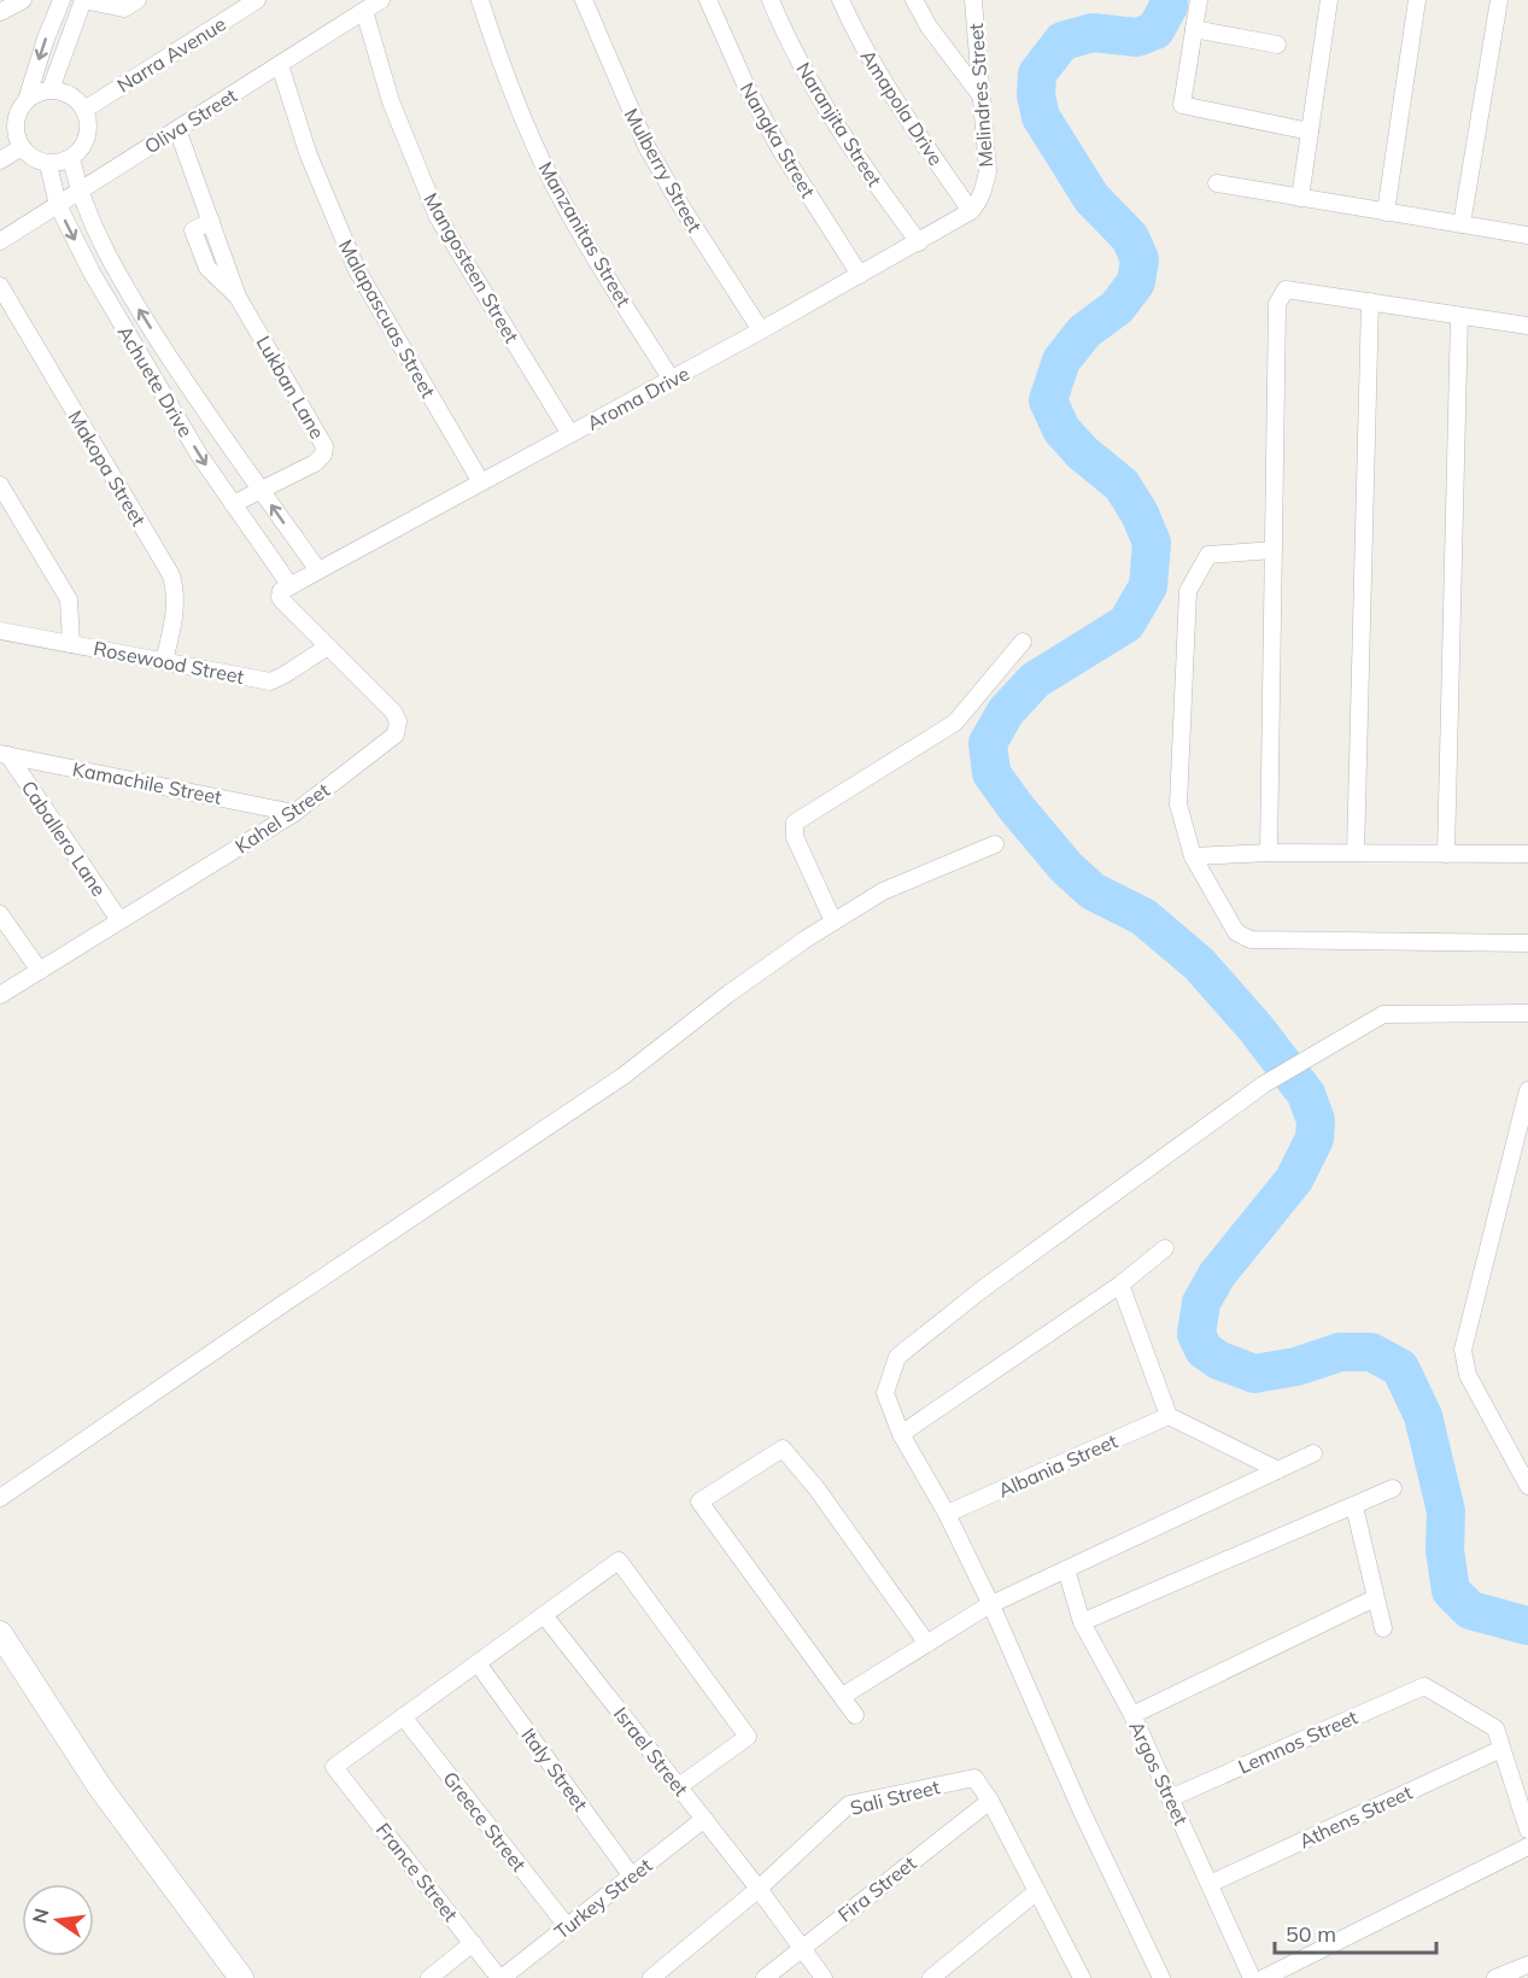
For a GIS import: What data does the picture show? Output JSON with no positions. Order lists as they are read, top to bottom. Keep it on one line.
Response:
{"streets":{"street":["Narra Avenue","Melindres Street","Amapola Drive","Oliva Street","Naranjita Street","Nangka Street","Mulberry Street","Manzanitas Street","Mangosteen Street","Malapascuas Street","Achuete Drive","Lukban Lane","Aroma Drive","Makopa Street","Rosewood Street","Kamachile Street","Kahel Street","Caballero Lane","Albania Street","Lemnos Street","Israel Street","Italy Street","Argos Street","Sali Street","Athens Street","Greece Street","France Street","Fira Street","Turkey Street"]},"crossings":[["Narra Avenue","Achuete Drive"],["Melindres Street","Aroma Drive"],["Amapola Drive","Aroma Drive"],["Oliva Street","Mangosteen Street"],["Oliva Street","Malapascuas Street"],["Oliva Street","Achuete Drive"],["Oliva Street","Lukban Lane"],["Naranjita Street","Aroma Drive"],["Nangka Street","Aroma Drive"],["Mulberry Street","Aroma Drive"],["Manzanitas Street","Aroma Drive"],["Mangosteen Street","Aroma Drive"],["Malapascuas Street","Aroma Drive"],["Achuete Drive","Lukban Lane"],["Achuete Drive","Aroma Drive"],["Achuete Drive","Kahel Street"],["Aroma Drive","Kahel Street"],["Makopa Street","Rosewood Street"],["Rosewood Street","Kahel Street"],["Kamachile Street","Kahel Street"],["Kamachile Street","Caballero Lane"],["Kahel Street","Caballero Lane"],["Lemnos Street","Argos Street"],["Lemnos Street","Athens Street"],["Israel Street","Sali Street"],["Israel Street","Fira Street"],["Israel Street","Turkey Street"],["Italy Street","Turkey Street"],["Argos Street","Athens Street"],["Sali Street","Fira Street"],["Greece Street","France Street"],["Greece Street","Turkey Street"],["France Street","Turkey Street"]],"scale_bar":"50 m","north":"left"}
